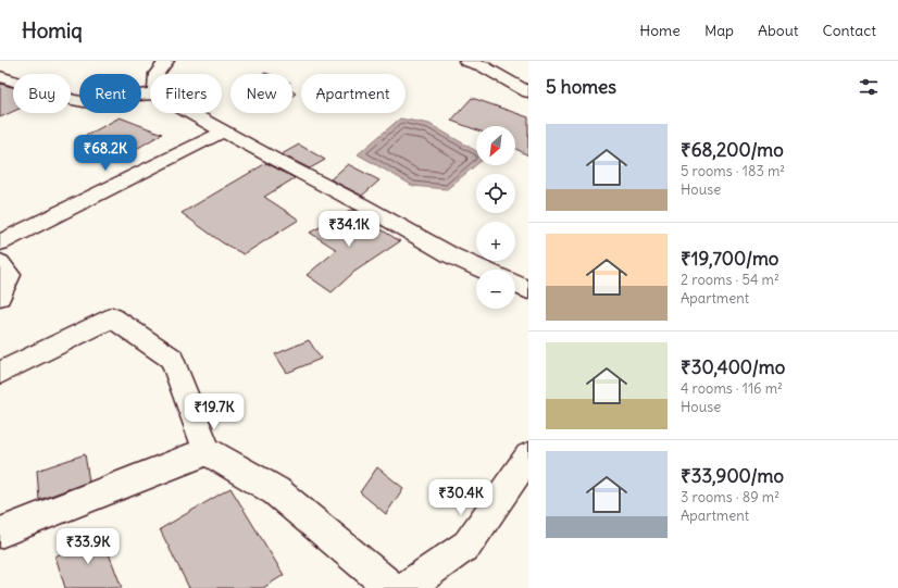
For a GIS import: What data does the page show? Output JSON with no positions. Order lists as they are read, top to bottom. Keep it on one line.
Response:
{"north":"bottom left","page":{"header":"Homiq","nav":["Home","Map","About","Contact"],"heading":"5 homes","chip":["Buy","Rent","Filters","New","Apartment"],"list":[{"name":"₹68,200/mo","note":"5 rooms · 183 m² · House"},{"name":"₹19,700/mo","note":"2 rooms · 54 m² · Apartment"},{"name":"₹30,400/mo","note":"4 rooms · 116 m² · House"},{"name":"₹33,900/mo","note":"3 rooms · 89 m² · Apartment"}],"map_buttons":["+","−"],"price":["₹68.2K","₹34.1K","₹19.7K","₹30.4K","₹33.9K"]}}
